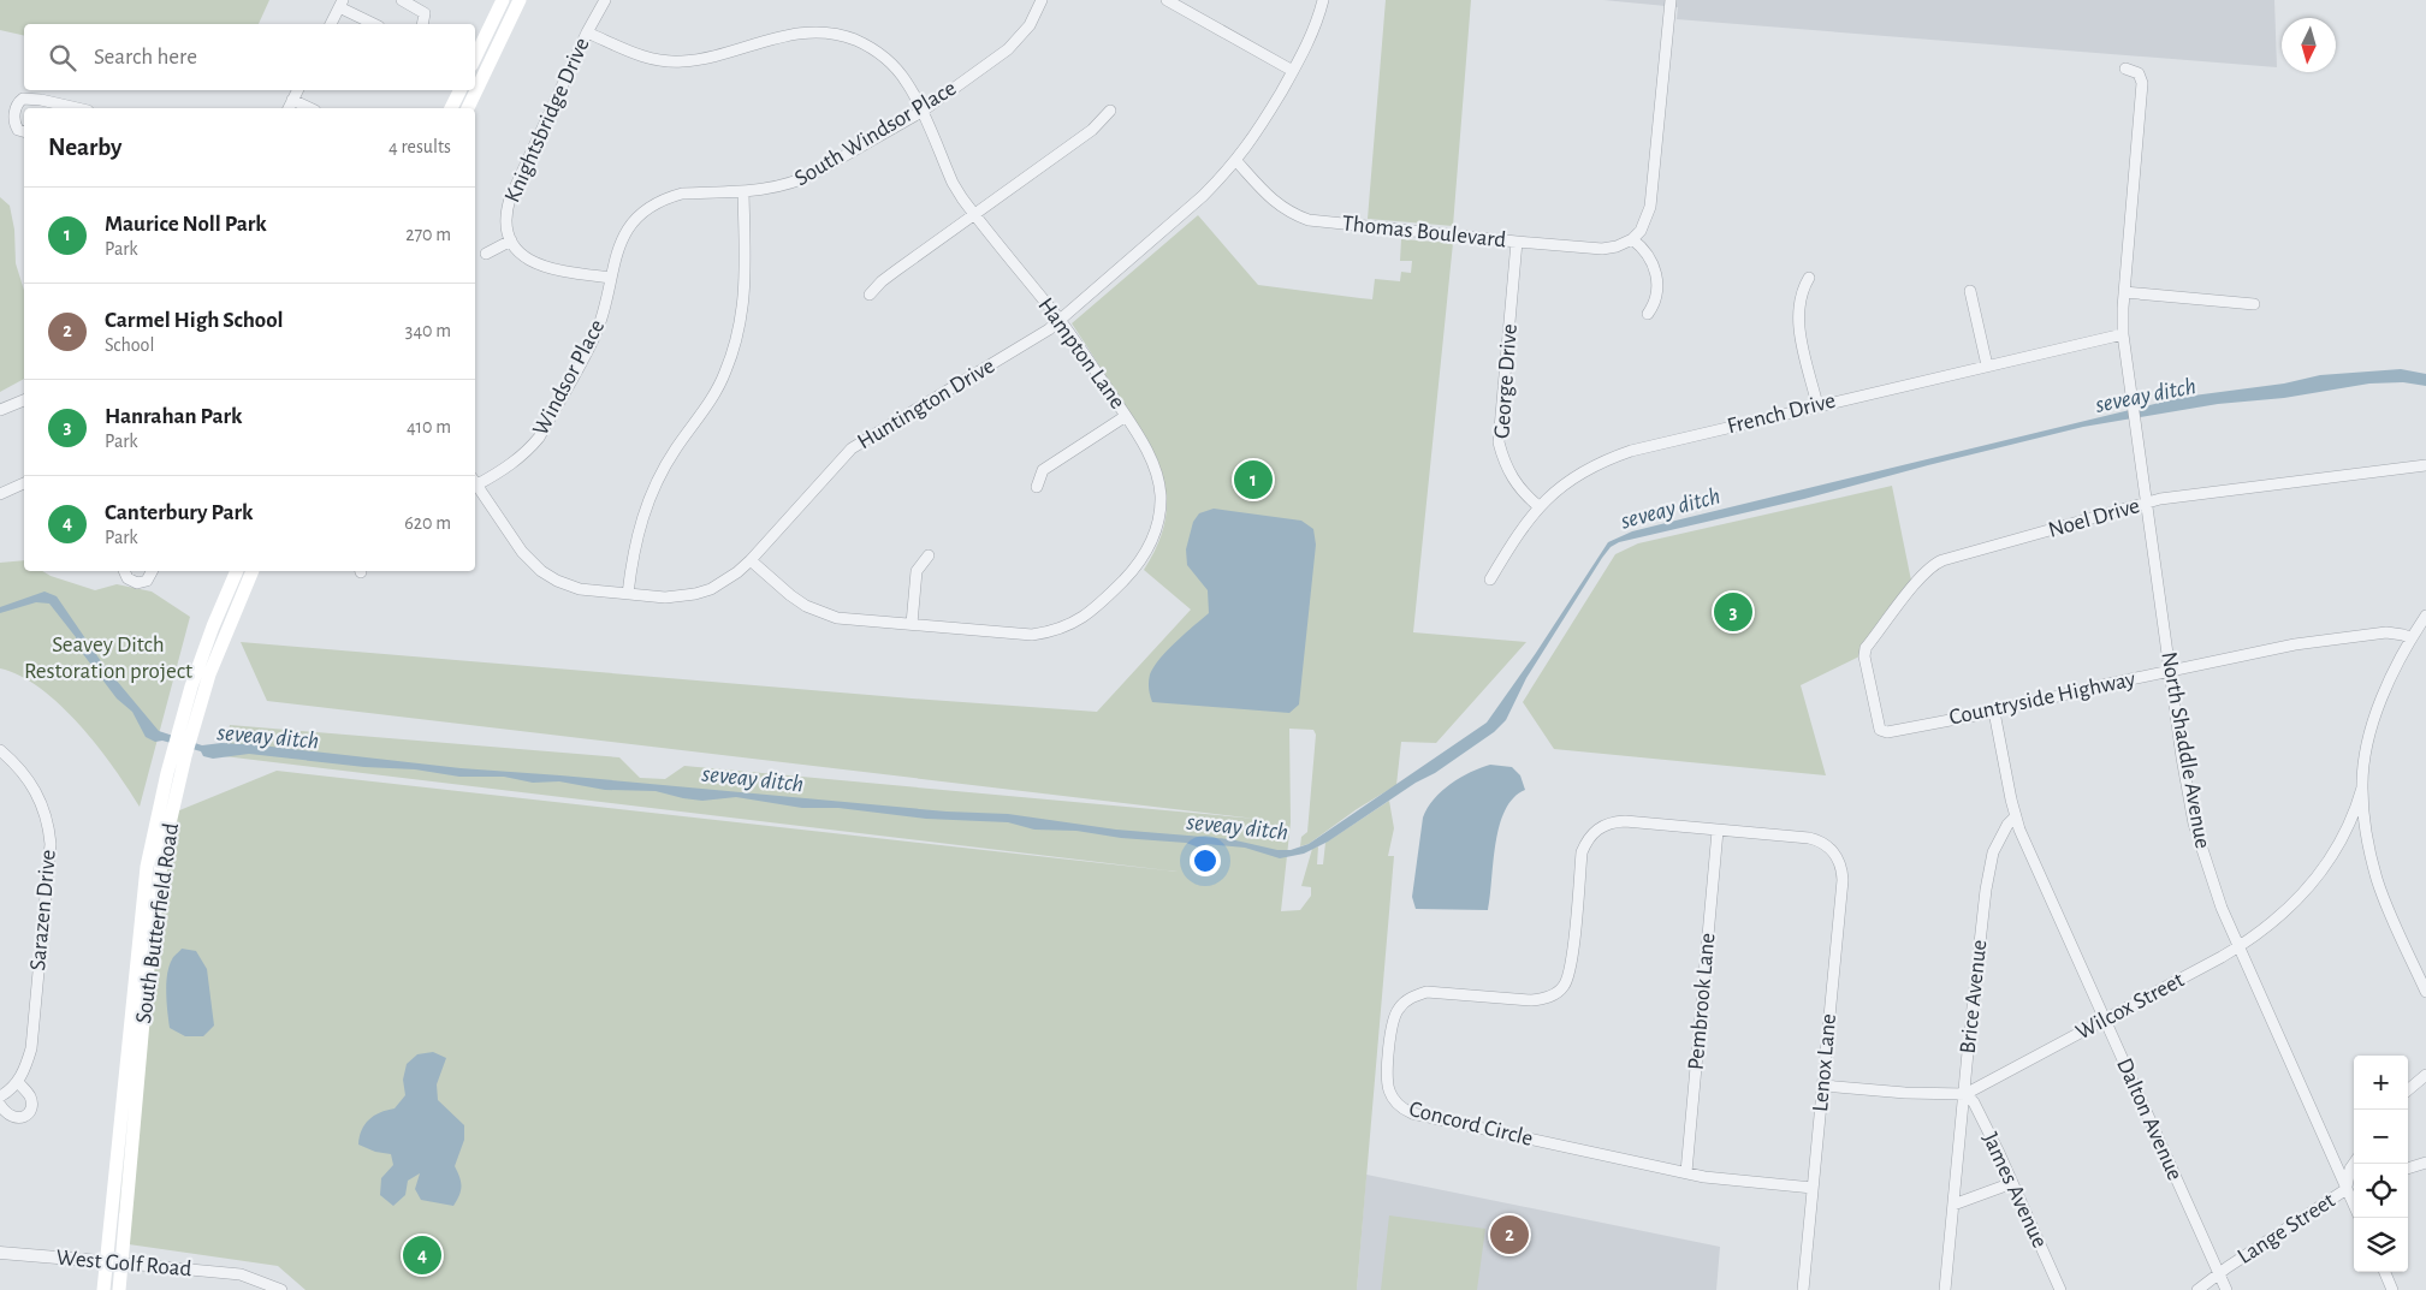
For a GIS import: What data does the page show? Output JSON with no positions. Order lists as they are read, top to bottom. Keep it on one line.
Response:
{"streets":{"main road":["South Butterfield Road"],"street":["Knightsbridge Drive","South Windsor Place","Thomas Boulevard","Hampton Lane","Windsor Place","George Drive","Huntington Drive","French Drive","Noel Drive","Countryside Highway","North Shaddle Avenue","Sarazen Drive","Brice Avenue","Pembrook Lane","Wilcox Street","Lenox Lane","Dalton Avenue","Concord Circle","James Avenue","Lange Street","West Golf Road"]},"crossings":[["Knightsbridge Drive","Hampton Lane"],["South Windsor Place","Hampton Lane"],["South Windsor Place","Windsor Place"],["Thomas Boulevard","George Drive"],["Thomas Boulevard","Huntington Drive"],["Hampton Lane","Huntington Drive"],["Windsor Place","Huntington Drive"],["George Drive","French Drive"],["French Drive","North Shaddle Avenue"],["Noel Drive","Countryside Highway"],["Noel Drive","North Shaddle Avenue"],["Countryside Highway","North Shaddle Avenue"],["North Shaddle Avenue","Wilcox Street"],["North Shaddle Avenue","Lange Street"],["South Butterfield Road","West Golf Road"],["Brice Avenue","Wilcox Street"],["Brice Avenue","Dalton Avenue"],["Brice Avenue","James Avenue"],["Pembrook Lane","Concord Circle"],["Wilcox Street","Lenox Lane"],["Wilcox Street","Dalton Avenue"],["Wilcox Street","James Avenue"],["Lenox Lane","Concord Circle"],["Dalton Avenue","Lange Street"]],"water":["seveay ditch"],"parks":["Seavey Ditch Restoration project"],"north":"bottom","page":{"search":"Search here","heading":["Nearby","4 results"],"list":[{"mark":"1","name":"Maurice Noll Park","note":"Park","value":"270 m"},{"mark":"2","name":"Carmel High School","note":"School","value":"340 m"},{"mark":"3","name":"Hanrahan Park","note":"Park","value":"410 m"},{"mark":"4","name":"Canterbury Park","note":"Park","value":"620 m"}],"pins":["1","3","2","4"],"map_buttons":["+","−"]}}
